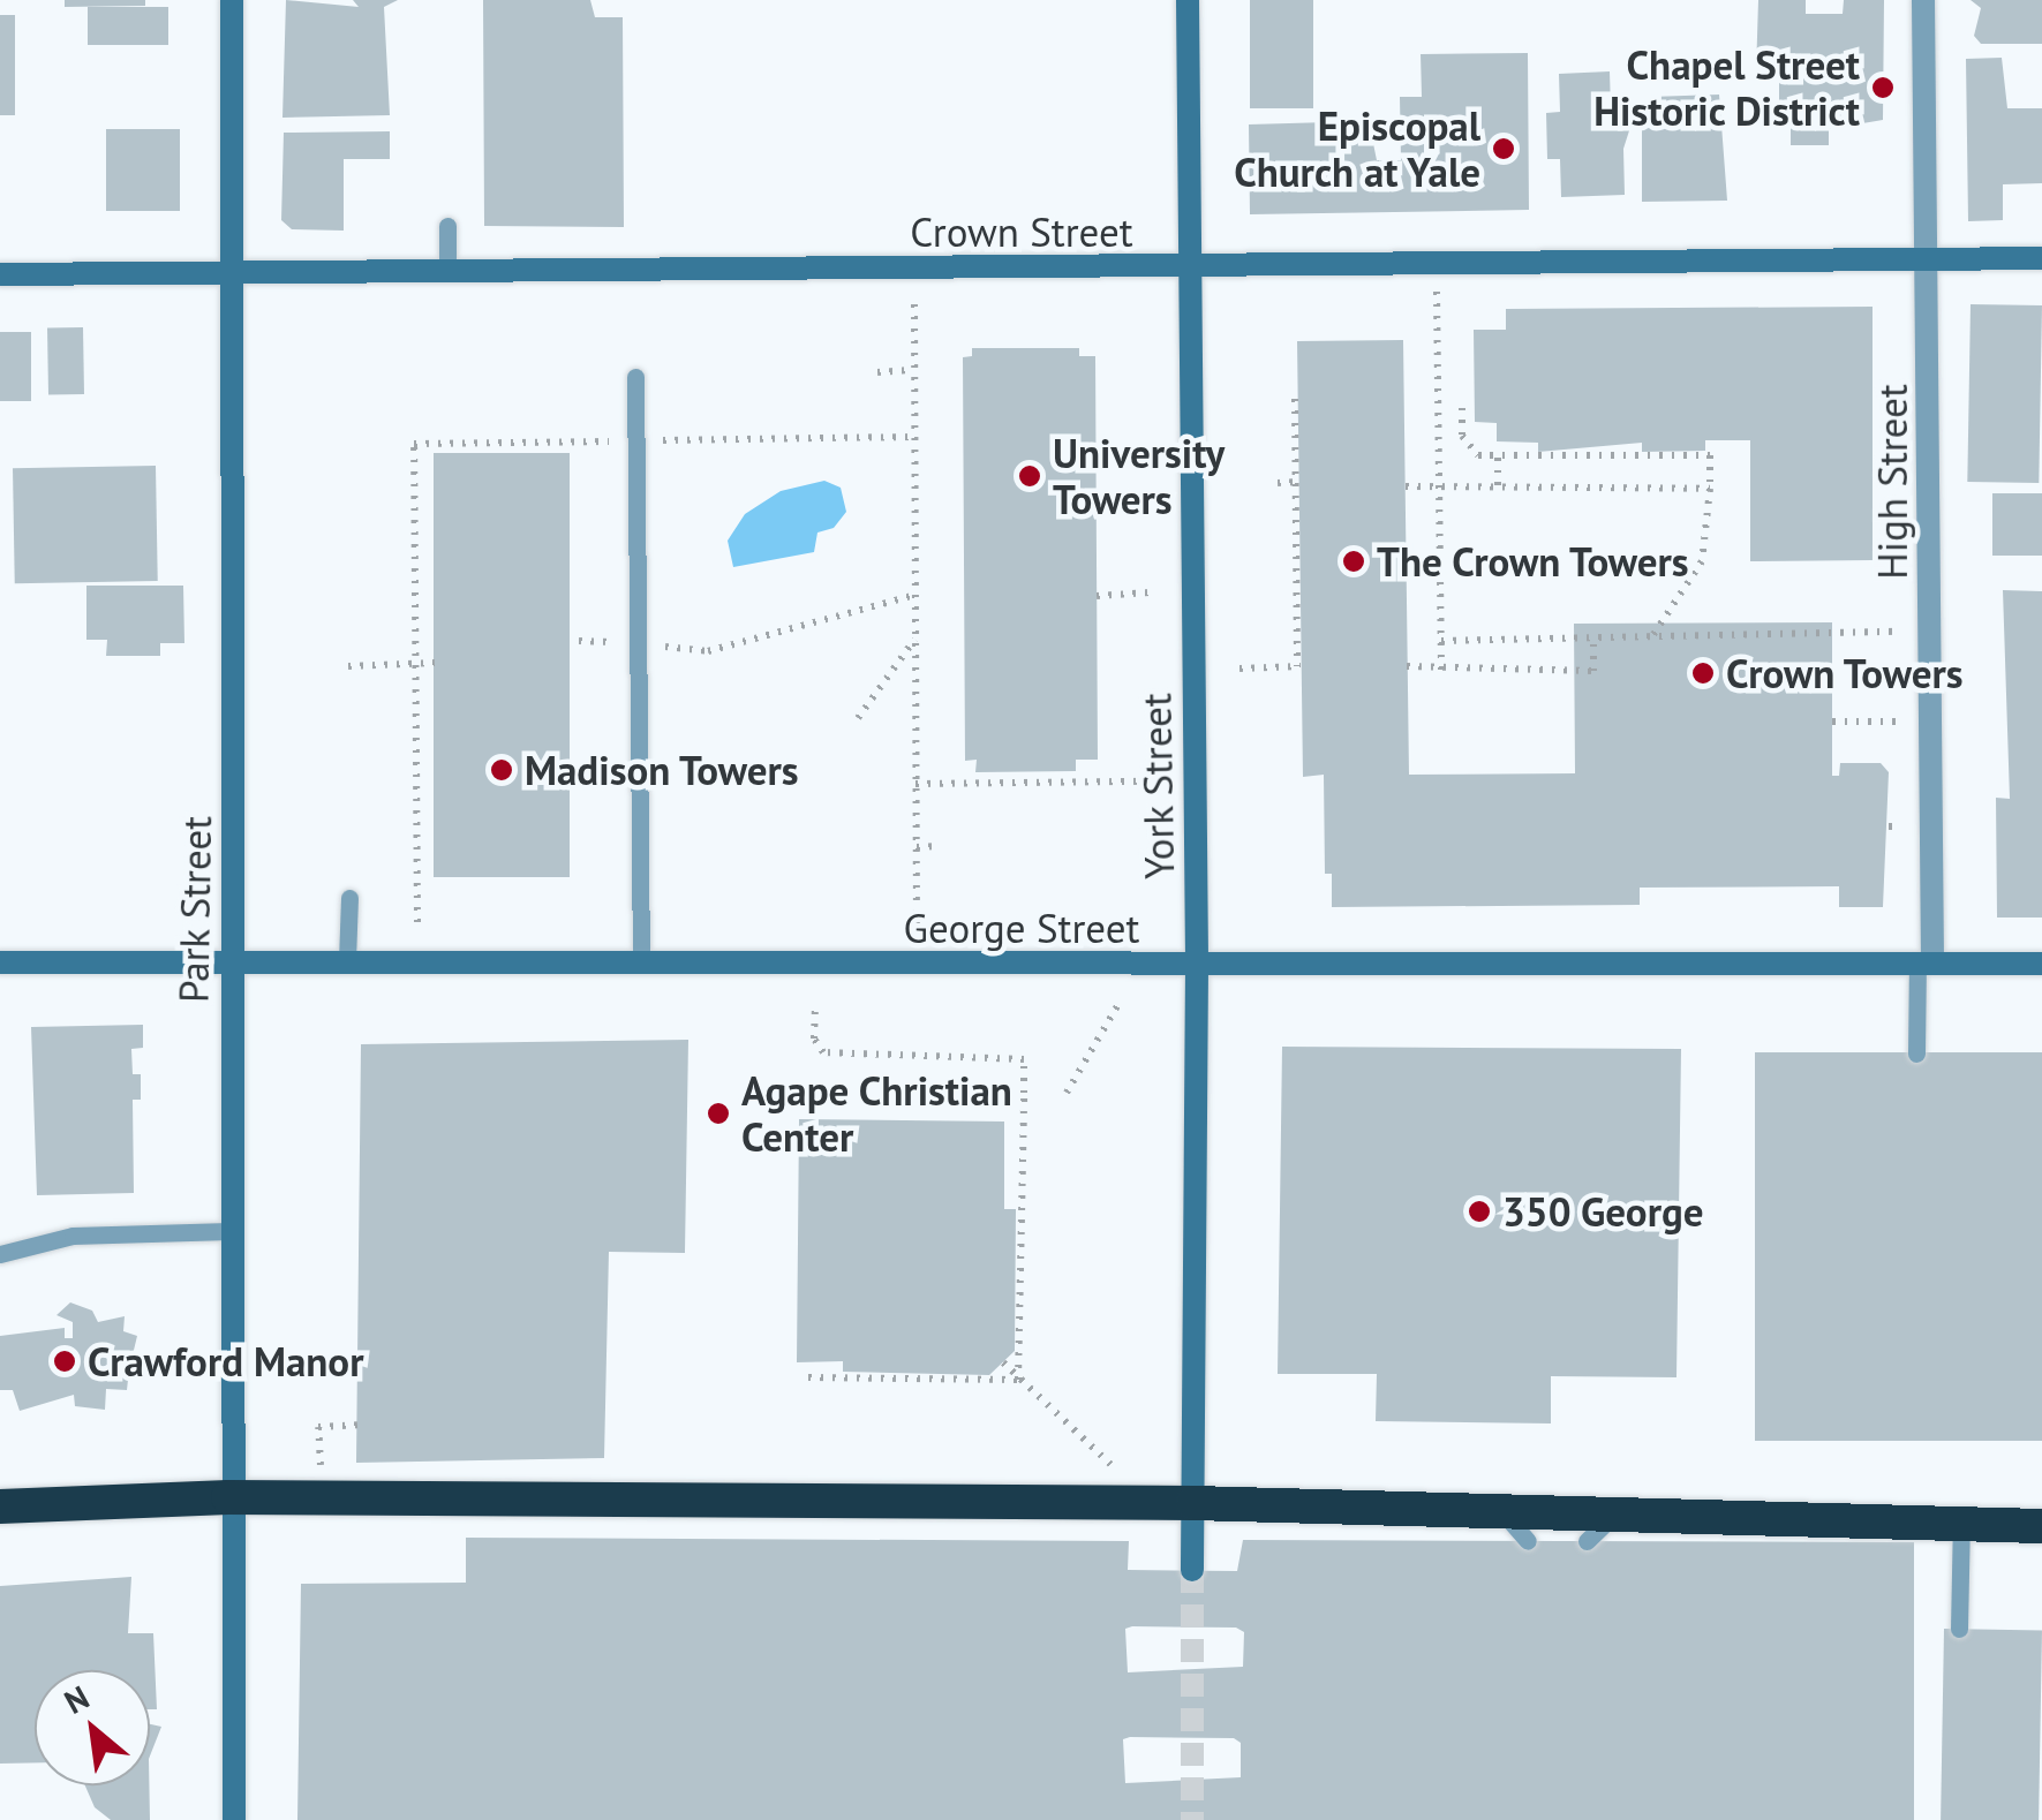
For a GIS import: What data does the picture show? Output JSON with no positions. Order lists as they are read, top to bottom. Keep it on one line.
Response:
{"streets":{"main road":["Crown Street","York Street","Park Street","George Street"],"street":["High Street"]},"crossings":[["Crown Street","High Street"],["Crown Street","York Street"],["Crown Street","Park Street"],["High Street","George Street"],["York Street","George Street"],["Park Street","George Street"]],"places":["Chapel Street Historic District","Episcopal Church at Yale","University Towers","The Crown Towers","Crown Towers","Madison Towers","Agape Christian Center","350 George","Crawford Manor"],"north":"top left"}
